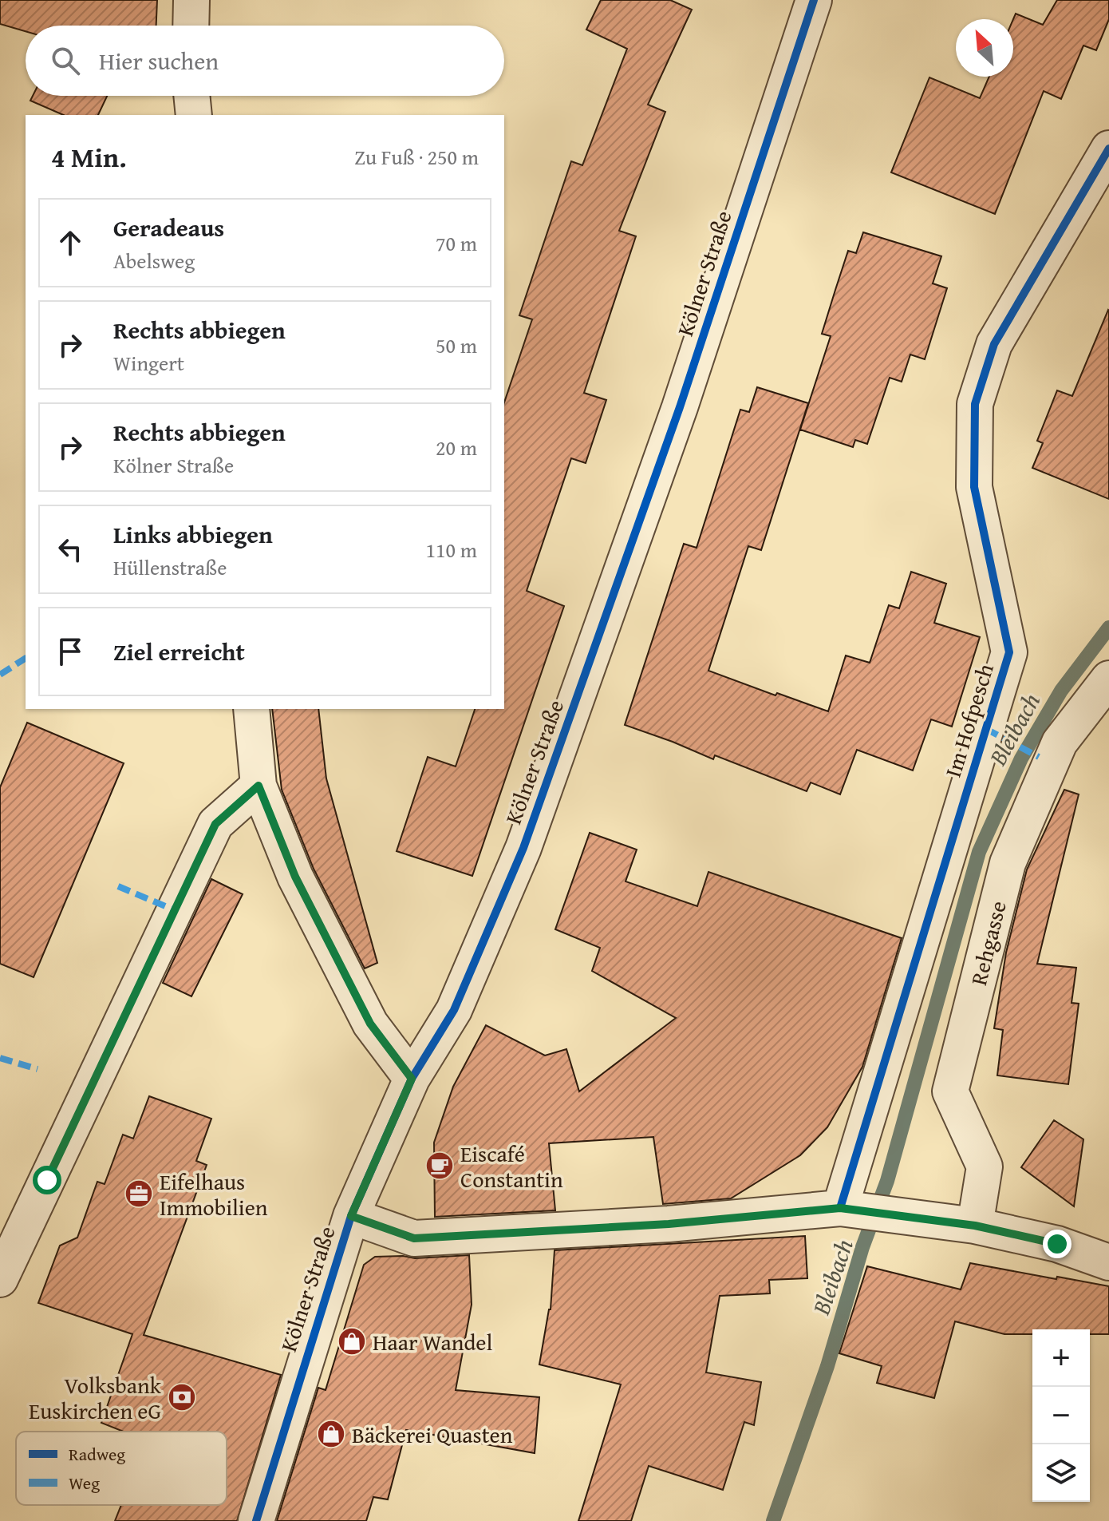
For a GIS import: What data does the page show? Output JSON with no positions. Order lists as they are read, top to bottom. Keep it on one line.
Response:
{"streets":{"street":["Kölner Straße","Im Hofpesch","Rehgasse"]},"water":["Bleibach"],"places":{"cafe":["Eiscafé Constantin"],"office":["Eifelhaus Immobilien"],"shop":["Haar Wandel","Bäckerei Quasten"],"bank":["Volksbank Euskirchen eG"]},"legend":["Radweg","Weg"],"north":"top left","page":{"search":"Hier suchen","heading":["4 Min.","Zu Fuß · 250 m"],"list":[["Geradeaus","Abelsweg","70 m"],["Rechts abbiegen","Wingert","50 m"],["Rechts abbiegen","Kölner Straße","20 m"],["Links abbiegen","Hüllenstraße","110 m"],"Ziel erreicht"],"map_buttons":["+","−"]}}
